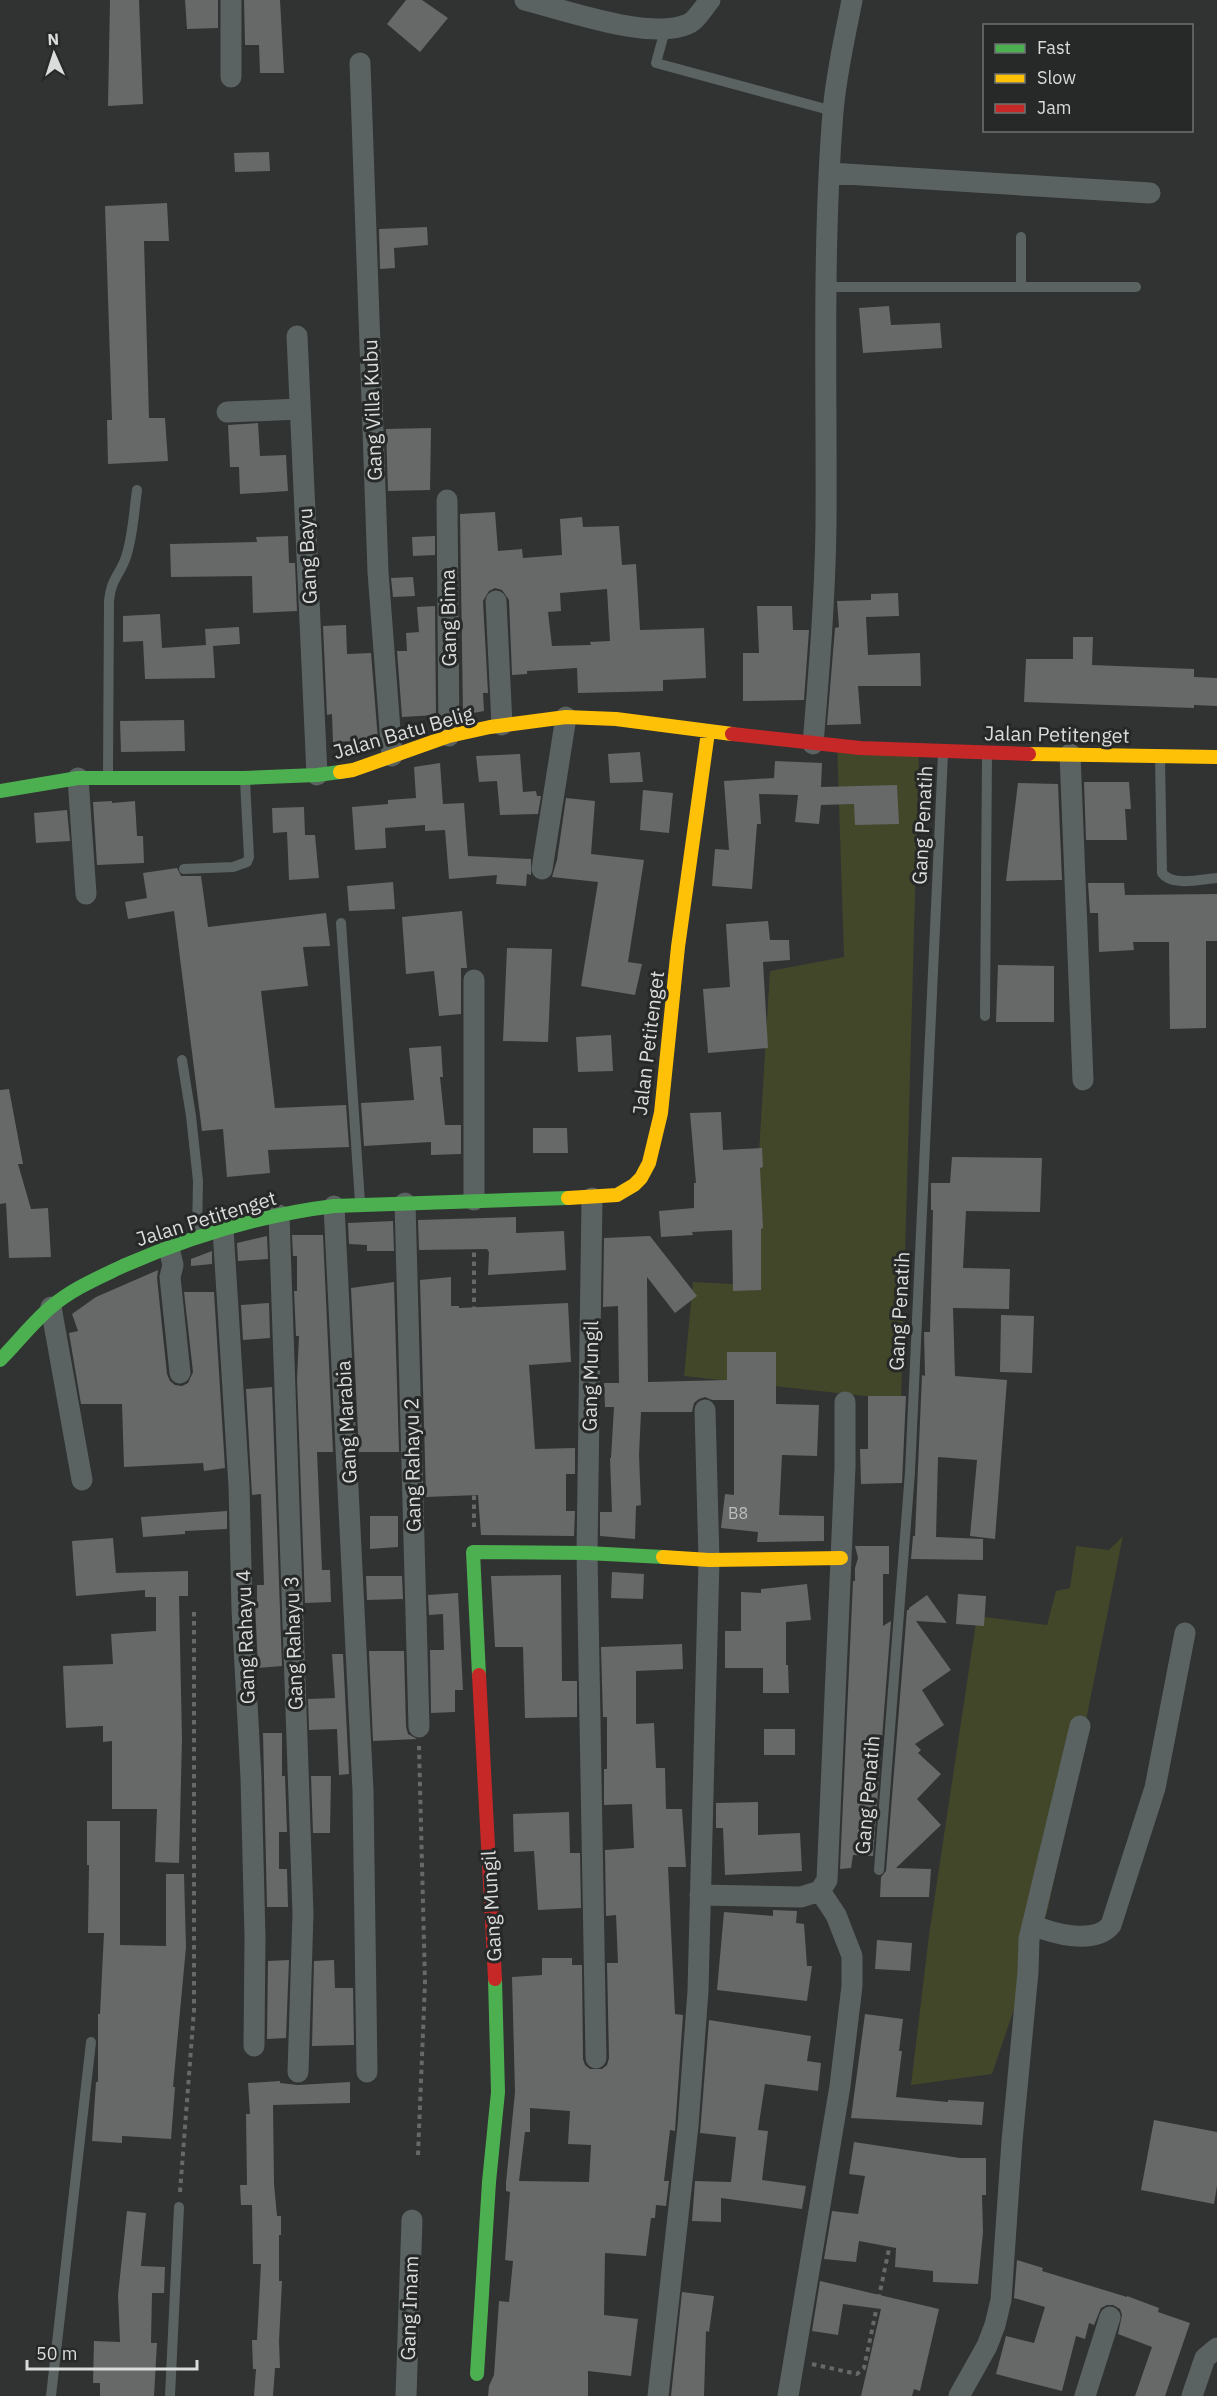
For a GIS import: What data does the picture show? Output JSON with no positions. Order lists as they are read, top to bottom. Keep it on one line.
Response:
{"streets":{"street":["Gang Villa Kubu","Gang Bayu","Gang Bima","Jalan Batu Belig","Jalan Petitenget","Gang Mungil","Gang Marabia","Gang Rahayu 2","Gang Rahayu 4","Gang Rahayu 3","Gang Imam"],"lane":["Gang Penatih"]},"crossings":[["Gang Villa Kubu","Jalan Batu Belig"],["Gang Bayu","Jalan Batu Belig"],["Gang Bima","Jalan Batu Belig"],["Jalan Batu Belig","Jalan Petitenget"],["Jalan Petitenget","Gang Penatih"],["Jalan Petitenget","Gang Mungil"],["Jalan Petitenget","Gang Marabia"],["Jalan Petitenget","Gang Rahayu 2"],["Jalan Petitenget","Gang Rahayu 4"],["Jalan Petitenget","Gang Rahayu 3"]],"house_numbers":["B8"],"legend":["Fast","Slow","Jam"],"scale_bar":"50 m","north":"top"}
